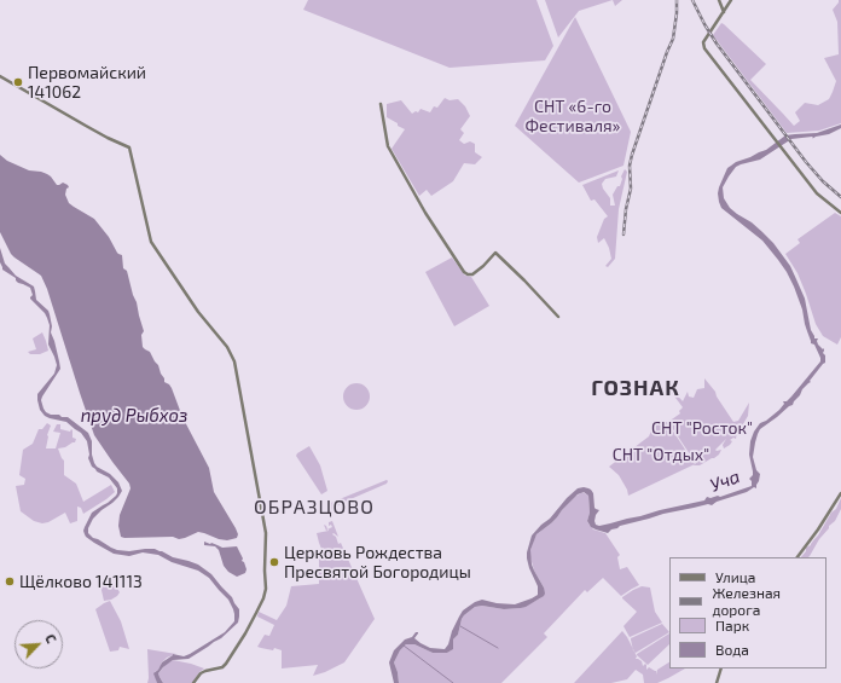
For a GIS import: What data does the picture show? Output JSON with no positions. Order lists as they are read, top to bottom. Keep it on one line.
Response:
{"districts":["ГОЗНАК","ОБРАЗЦОВО"],"water":["пруд Рыбхоз","Уча"],"parks":["СНТ «6-го Фестиваля»","СНТ \"Росток\"","СНТ \"Отдых\""],"places":["Первомайский 141062","Церковь Рождества Пресвятой Богородицы","Щёлково 141113"],"legend":["Улица","Железная дорога","Парк","Вода"],"north":"top right"}
